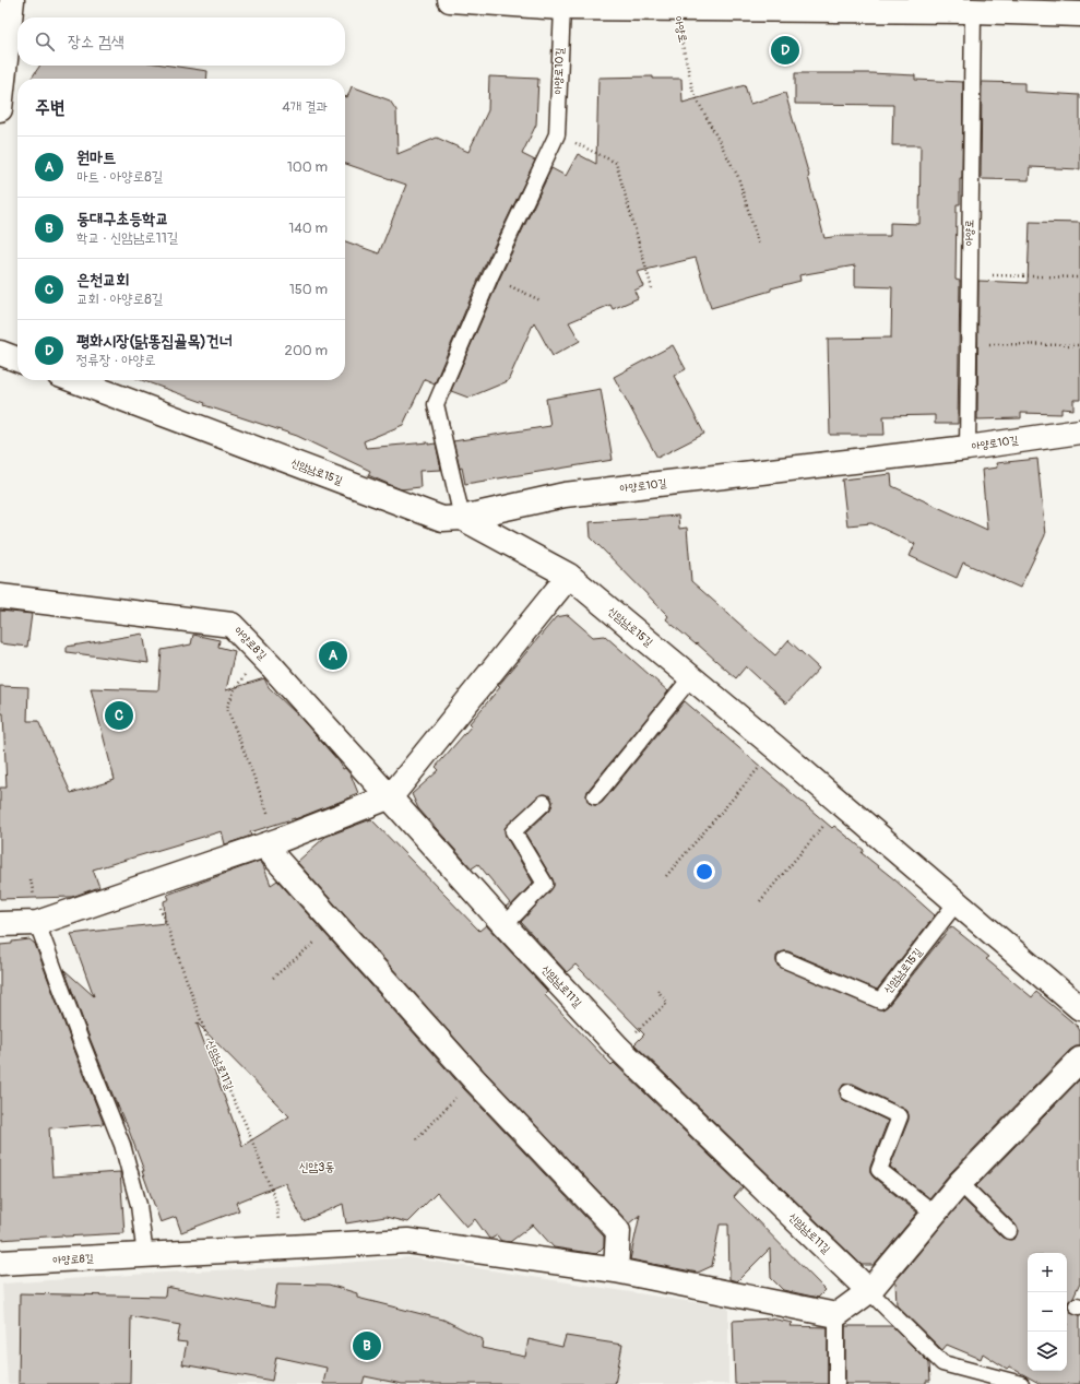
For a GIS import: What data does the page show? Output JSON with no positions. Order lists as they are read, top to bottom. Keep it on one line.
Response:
{"streets":{"street":["아양로","아양로10길","신암남로15길","아양로8길","신암남로11길"]},"crossings":[["아양로","아양로10길"],["아양로10길","신암남로15길"],["아양로8길","신암남로11길"]],"districts":["신암3동"],"page":{"search":"장소 검색","pins":["D","A","C","B"],"heading":["주변","4개 결과"],"list":[{"mark":"A","name":"원마트","note":"마트 · 아양로8길","value":"100 m"},{"mark":"B","name":"동대구초등학교","note":"학교 · 신암남로11길","value":"140 m"},{"mark":"C","name":"은천교회","note":"교회 · 아양로8길","value":"150 m"},{"mark":"D","name":"평화시장(닭똥집골목)건너","note":"정류장 · 아양로","value":"200 m"}],"map_buttons":["+","−"]}}
